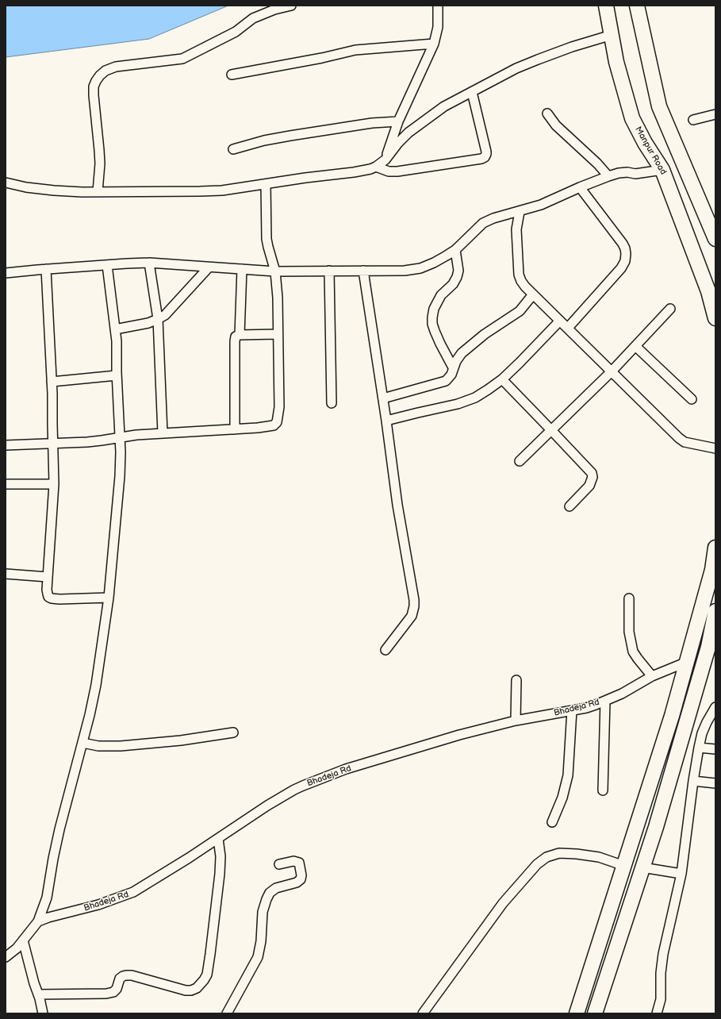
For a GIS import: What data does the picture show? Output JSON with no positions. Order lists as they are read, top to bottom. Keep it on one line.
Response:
{"streets":{"main road":["Manpur Road"],"street":["Bhadeja Rd"]}}
